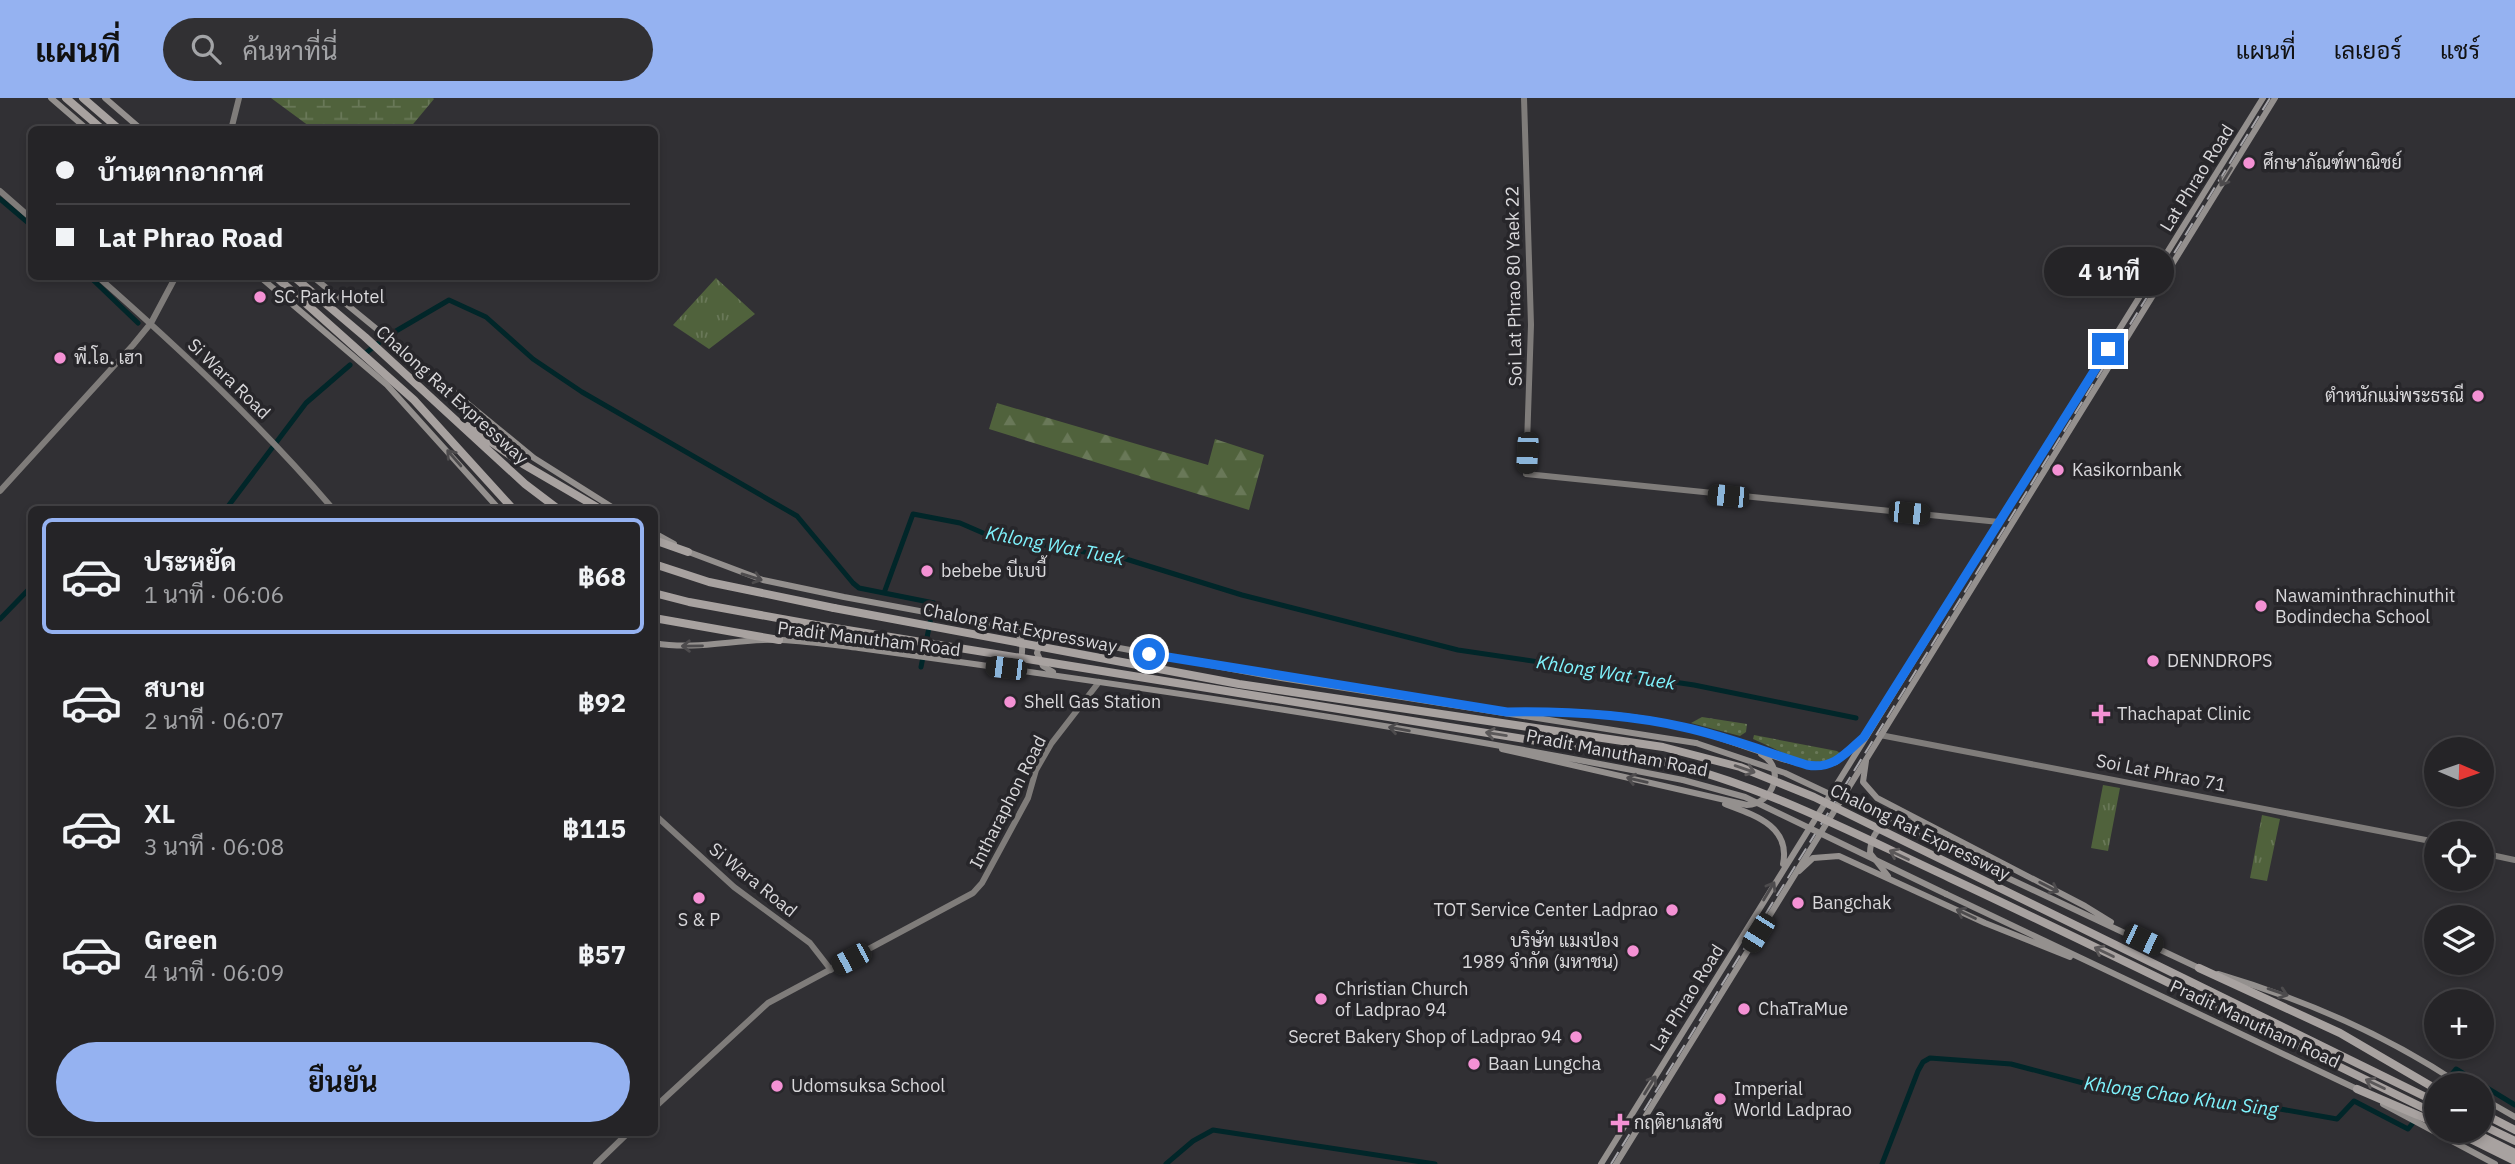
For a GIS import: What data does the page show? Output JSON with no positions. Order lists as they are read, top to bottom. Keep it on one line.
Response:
{"streets":{"highway":["Chalong Rat Expressway"],"main road":["Lat Phrao Road","Pradit Manutham Road"],"street":["Soi Lat Phrao 80 Yaek 22","Si Wara Road","Soi Lat Phrao 71","Intharaphon Road"]},"crossings":[["Lat Phrao Road","Soi Lat Phrao 80 Yaek 22"],["Lat Phrao Road","Soi Lat Phrao 71"],["Si Wara Road","Intharaphon Road"],["Pradit Manutham Road","Intharaphon Road"]],"water":["Khlong Wat Tuek","Khlong Chao Khun Sing"],"places":{"other":["ศึกษาภัณฑ์พาณิชย์","SC Park Hotel","พี.โอ. เฮา","ตำหนักแม่พระธรณี","Kasikornbank","bebebe บีเบบี้","Nawaminthrachinuthit Bodindecha School","DENNDROPS","Shell Gas Station","S & P","Bangchak","TOT Service Center Ladprao","บริษัท แมงป่อง 1989 จำกัด (มหาชน)","Christian Church of Ladprao 94","ChaTraMue","Secret Bakery Shop of Ladprao 94","Baan Lungcha","Udomsuksa School","Imperial World Ladprao"],"health":["Thachapat Clinic","กฤติยาเภสัช"]},"north":"right","page":{"header":"แผนที่","search":"ค้นหาที่นี่","nav":["แผนที่","เลเยอร์","แชร์"],"banner":["บ้านตากอากาศ","Lat Phrao Road"],"bubble":"4 นาที","list":[{"name":"ประหยัด","note":"1 นาที · 06:06","value":"฿68"},{"name":"สบาย","note":"2 นาที · 06:07","value":"฿92"},{"name":"XL","note":"3 นาที · 06:08","value":"฿115"},{"name":"Green","note":"4 นาที · 06:09","value":"฿57"}],"map_buttons":["+","−"],"buttons":"ยืนยัน"}}
